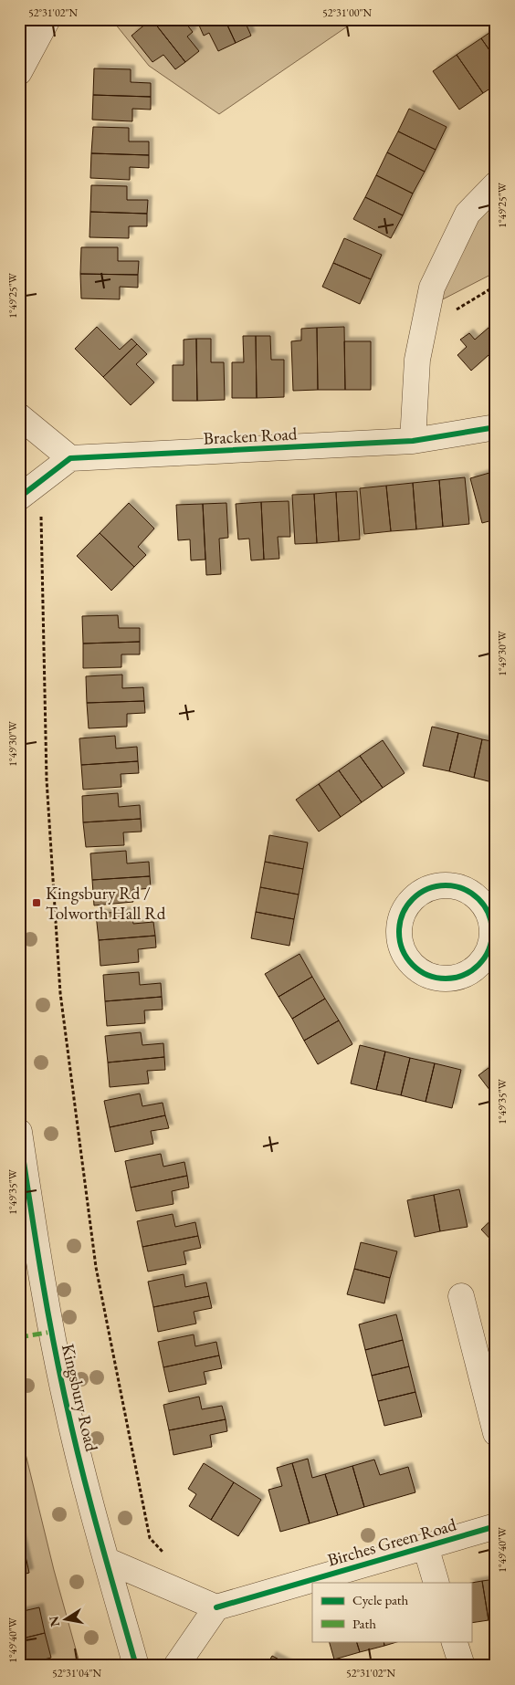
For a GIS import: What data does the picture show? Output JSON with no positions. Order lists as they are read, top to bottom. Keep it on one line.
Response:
{"streets":{"street":["Bracken Road","Kingsbury Road","Birches Green Road"]},"places":{"transit":["Kingsbury Rd / Tolworth Hall Rd"]},"legend":["Cycle path","Path"],"north":"left","coordinates":["52°31'02\"N","52°31'00\"N","1°49'25\"W","1°49'30\"W","1°49'35\"W","1°49'40\"W","52°31'04\"N"]}
